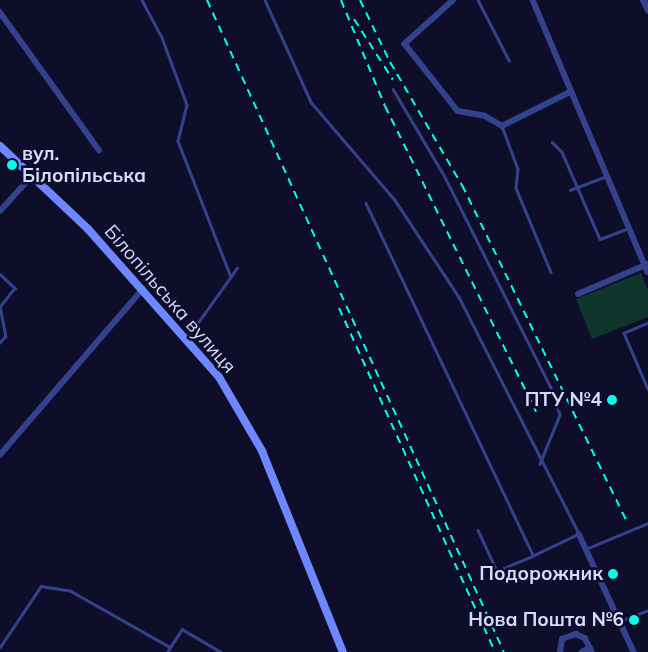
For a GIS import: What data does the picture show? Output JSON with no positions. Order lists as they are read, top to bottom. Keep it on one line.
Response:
{"streets":{"main road":["Білопільська вулиця"]},"places":["вул. Білопільська","ПТУ №4","Подорожник","Нова Пошта №6"]}
